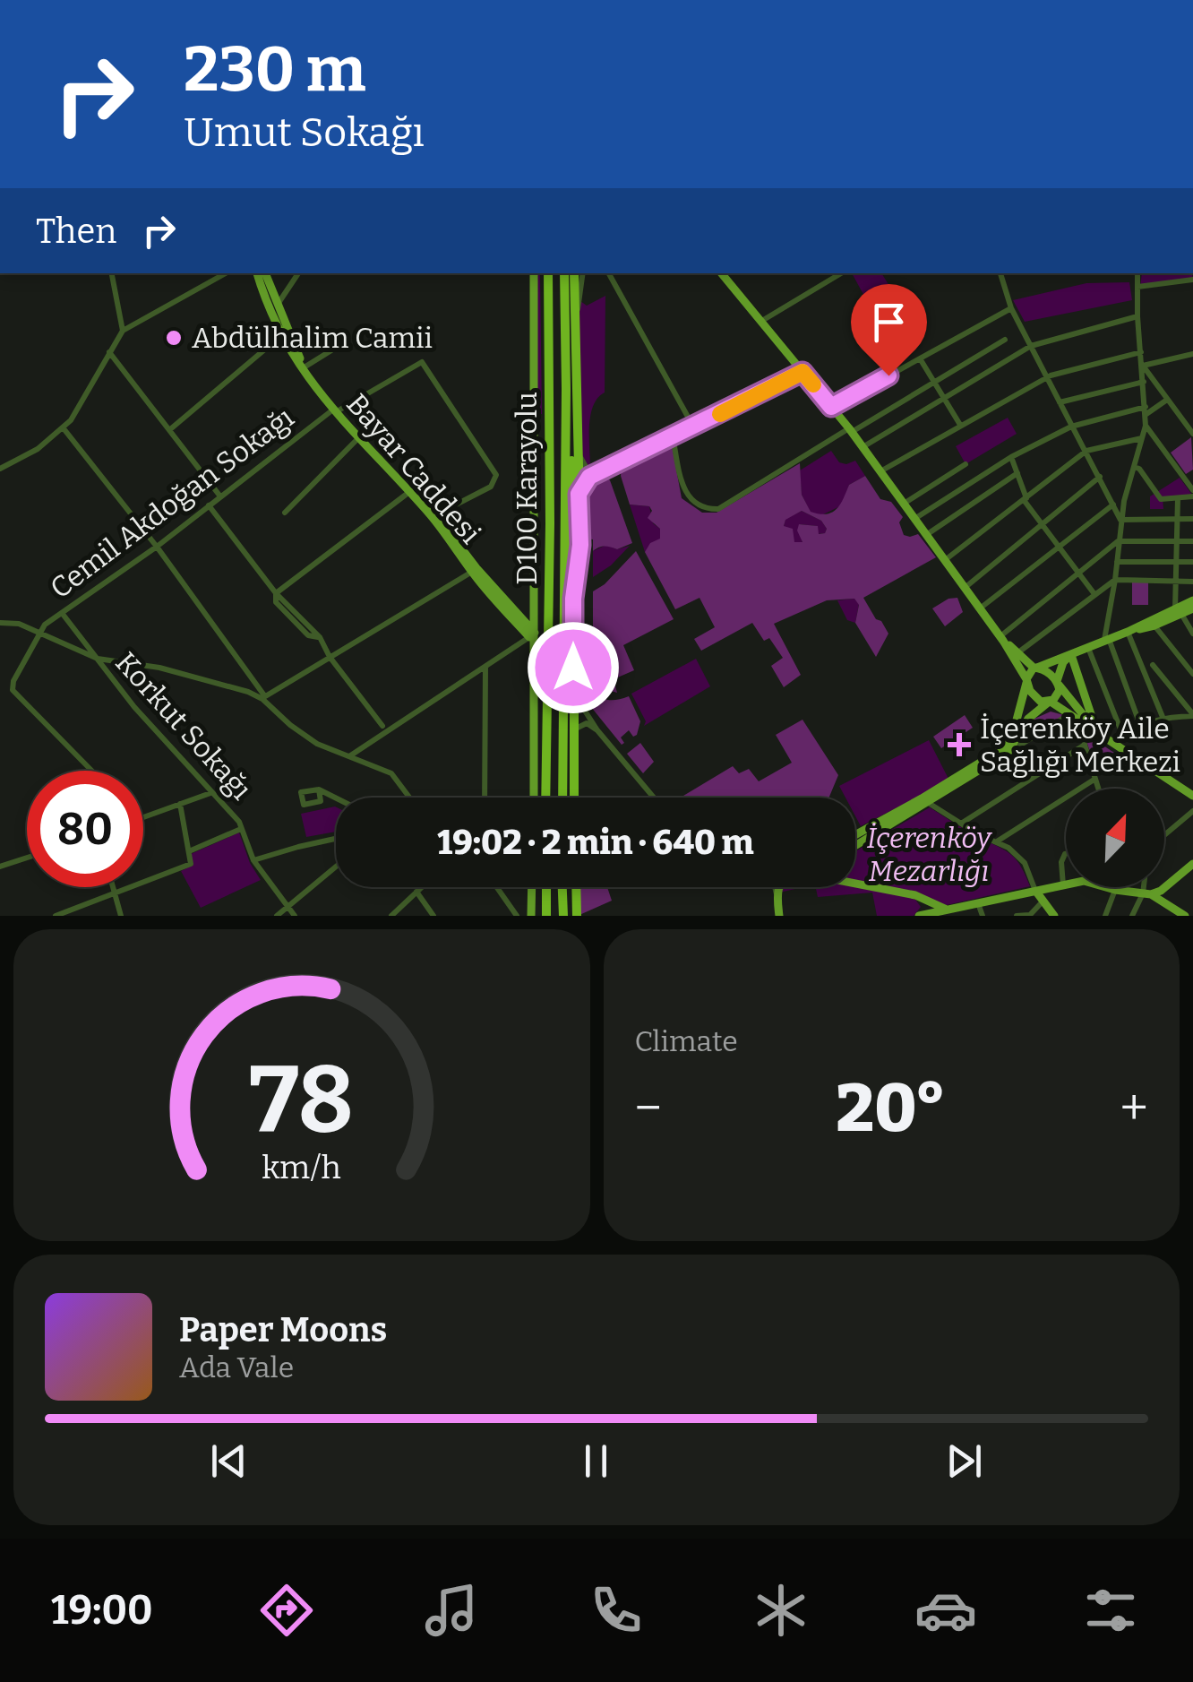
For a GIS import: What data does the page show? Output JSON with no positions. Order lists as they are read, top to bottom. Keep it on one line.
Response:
{"streets":{"highway":["D100 Karayolu"],"main road":["Bayar Caddesi"],"street":["Cemil Akdoğan Sokağı","Korkut Sokağı"]},"crossings":[["Bayar Caddesi","Cemil Akdoğan Sokağı"],["Cemil Akdoğan Sokağı","Korkut Sokağı"]],"parks":["İçerenköy Mezarlığı"],"places":{"other":["Abdülhalim Camii"],"health":["İçerenköy Aile Sağlığı Merkezi"]},"north":"top right","page":{"turn":["230 m","Umut Sokağı"],"then":"Then","limit":"80","trip":"19:02 · 2 min · 640 m","tile":"Climate","heat":["−","20°","+"],"song":["Paper Moons","Ada Vale"],"tabs":"19:00","gauge":["78","km/h"]}}
